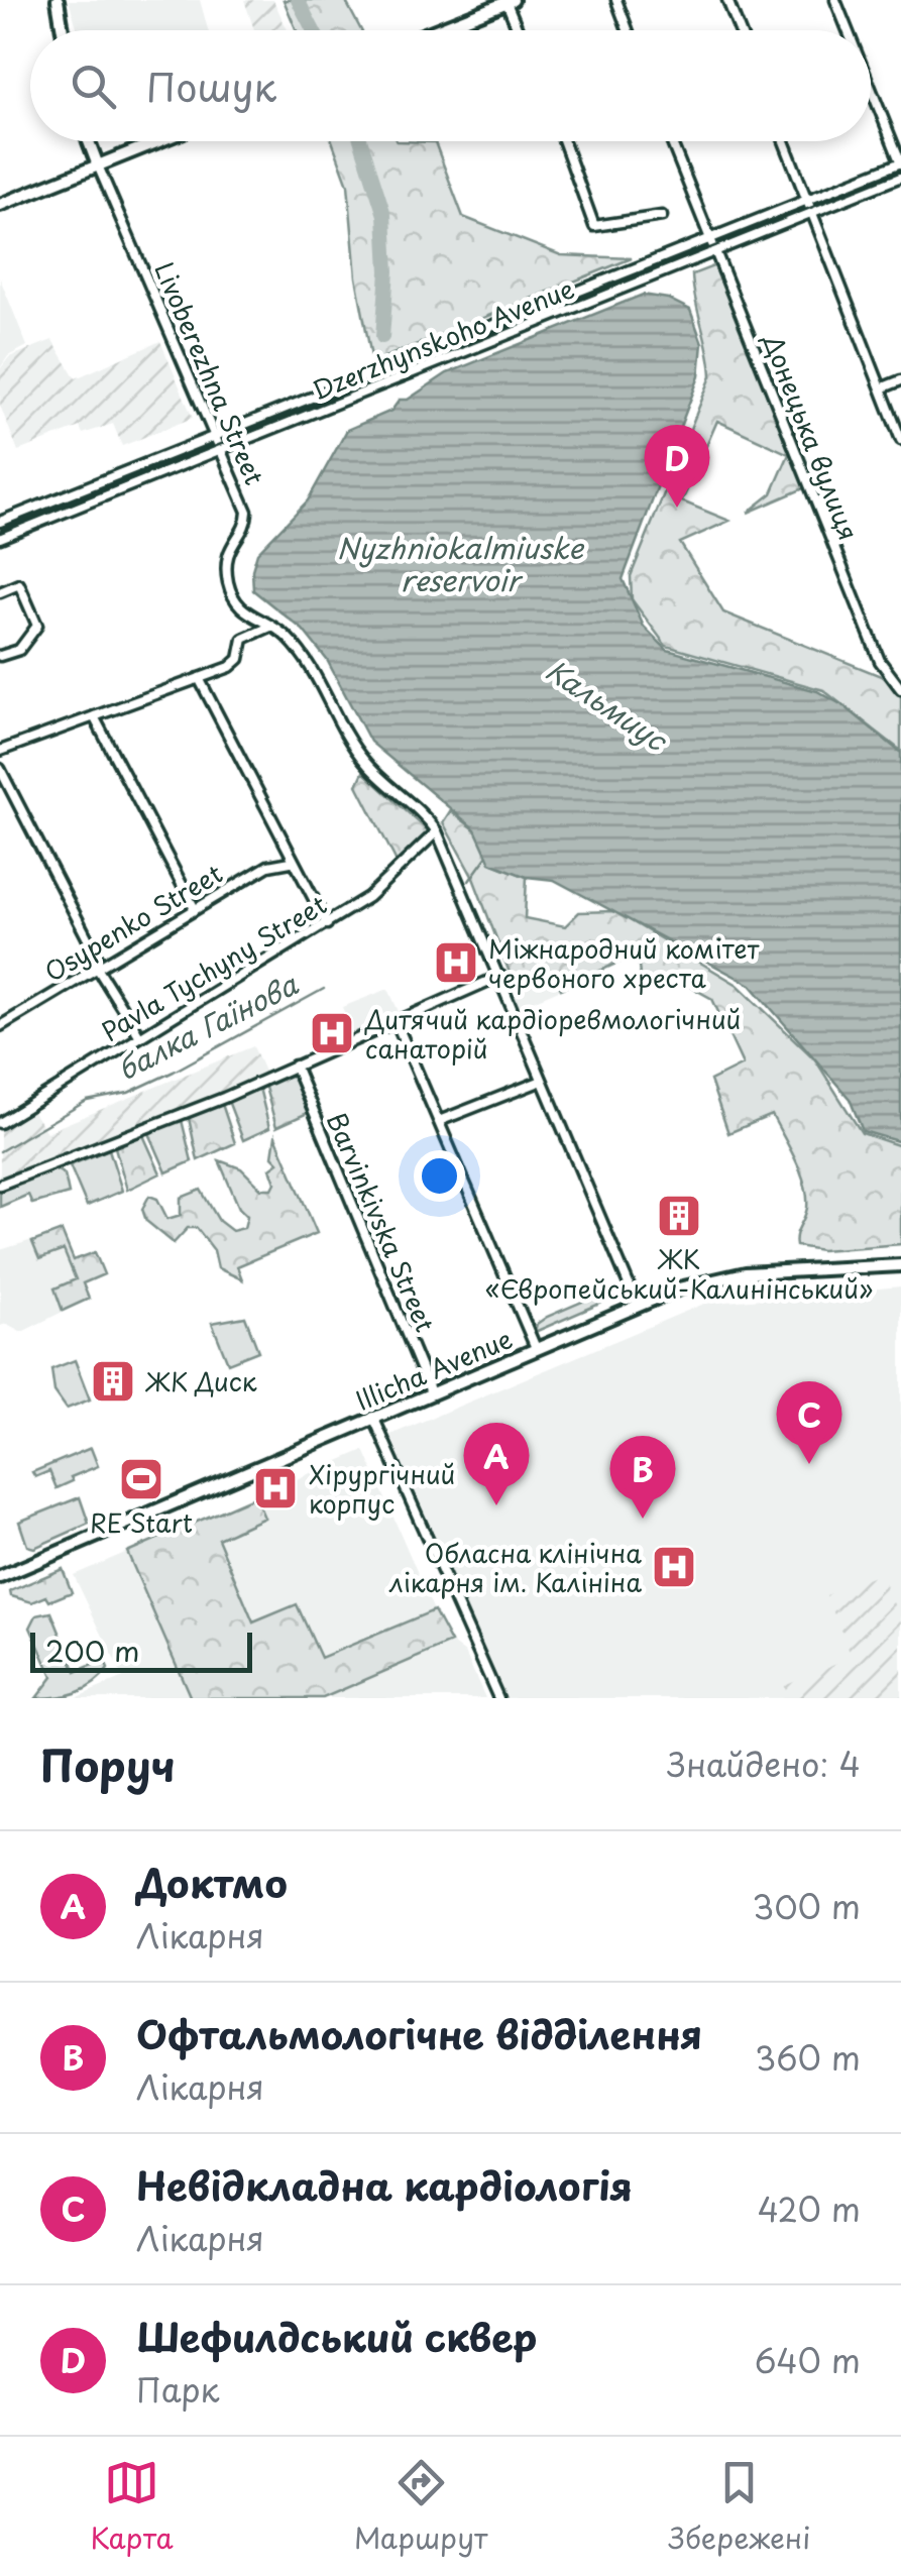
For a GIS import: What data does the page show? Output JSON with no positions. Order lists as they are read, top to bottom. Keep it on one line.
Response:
{"streets":{"main road":["Livoberezhna Street","Illicha Avenue"],"street":["Dzerzhynskoho Avenue","Донецька вулиця","Osypenko Street","Pavla Tychyny Street","Barvinkivska Street"]},"crossings":[["Dzerzhynskoho Avenue","Livoberezhna Street"],["Dzerzhynskoho Avenue","Донецька вулиця"],["Livoberezhna Street","Pavla Tychyny Street"],["Livoberezhna Street","Illicha Avenue"],["Barvinkivska Street","Illicha Avenue"]],"water":["Nyzhniokalmiuske reservoir","Кальмиус","балка Гаїнова"],"places":{"hospital":["Міжнародний комітет червоного хреста","Дитячий кардіоревмологічний санаторій","Хірургічний корпус","Обласна клінічна лікарня ім. Калініна"],"building":["ЖК «Європейський-Калинінський»","ЖК Диск"],"sports":["RE Start"]},"scale_bar":"200 m","page":{"search":"Пошук","pins":["D","C","A","B"],"scale":"200 m","heading":["Поруч","Знайдено: 4"],"list":[{"mark":"A","name":"Доктмо","note":"Лікарня","value":"300 m"},{"mark":"B","name":"Офтальмологічне відділення","note":"Лікарня","value":"360 m"},{"mark":"C","name":"Невідкладна кардіологія","note":"Лікарня","value":"420 m"},{"mark":"D","name":"Шефилдський сквер","note":"Парк","value":"640 m"}],"nav":["Карта","Маршрут","Збережені"]}}
